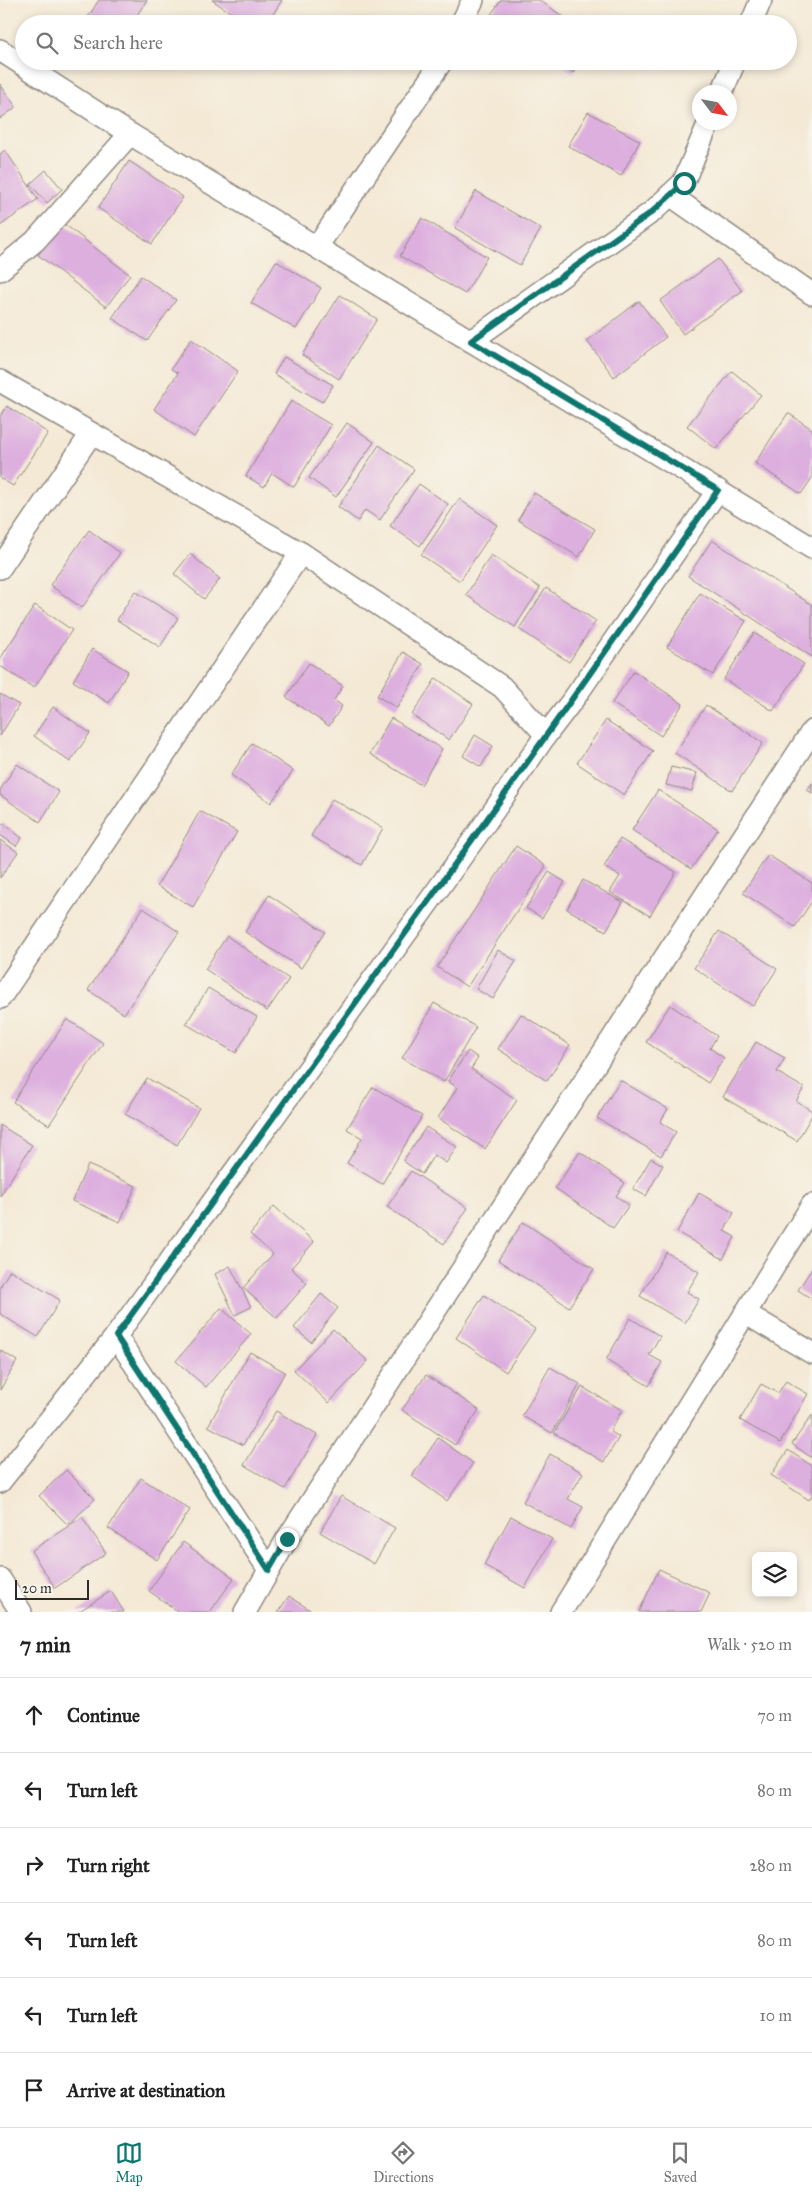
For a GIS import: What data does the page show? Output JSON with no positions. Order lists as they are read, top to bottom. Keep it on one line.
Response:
{"scale_bar":"20 m","north":"bottom right","page":{"search":"Search here","scale":"20 m","heading":["7 min","Walk · 520 m"],"list":[["Continue","70 m"],["Turn left","80 m"],["Turn right","280 m"],["Turn left","80 m"],["Turn left","10 m"],"Arrive at destination"],"nav":["Map","Directions","Saved"]}}
